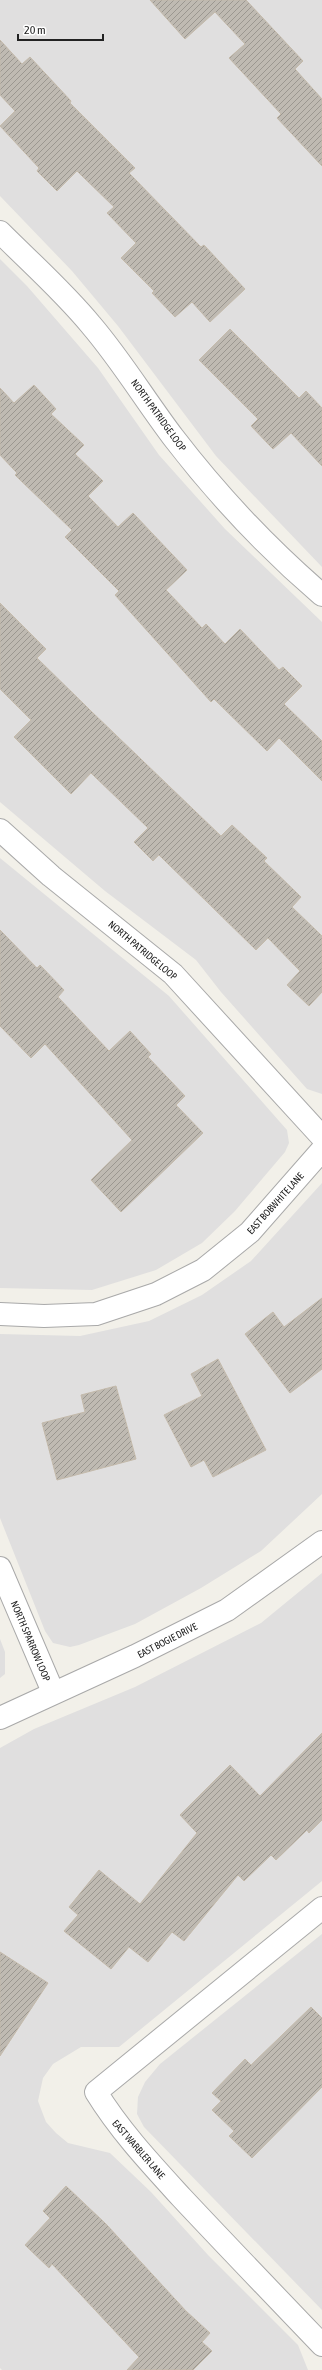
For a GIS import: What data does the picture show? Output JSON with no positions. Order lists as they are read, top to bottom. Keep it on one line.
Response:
{"streets":{"street":["NORTH PATRIDGE LOOP","EAST BOBWHITE LANE","EAST BOGIE DRIVE","NORTH SPARROW LOOP","EAST WARBLER LANE"]},"crossings":[["EAST BOGIE DRIVE","NORTH SPARROW LOOP"]],"scale_bar":"20 m"}
